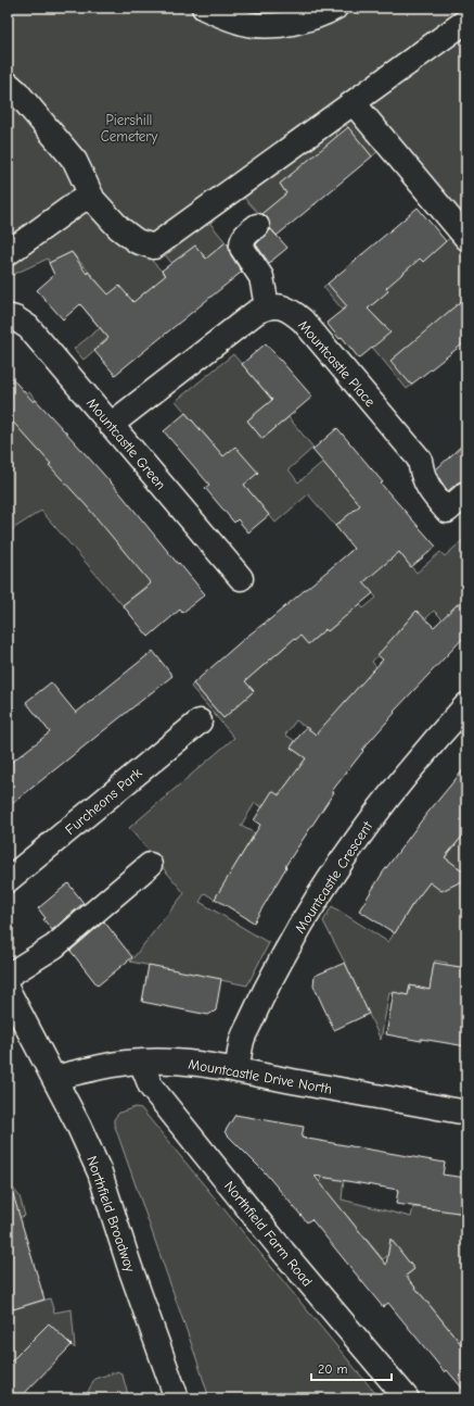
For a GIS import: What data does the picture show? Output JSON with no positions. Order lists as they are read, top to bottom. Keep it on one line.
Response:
{"streets":{"street":["Mountcastle Place","Mountcastle Green","Furcheons Park","Mountcastle Crescent","Mountcastle Drive North","Northfield Broadway","Northfield Farm Road"]},"crossings":[["Mountcastle Crescent","Mountcastle Drive North"],["Mountcastle Drive North","Northfield Broadway"],["Mountcastle Drive North","Northfield Farm Road"]],"parks":["Piershill Cemetery"],"scale_bar":"20 m"}
